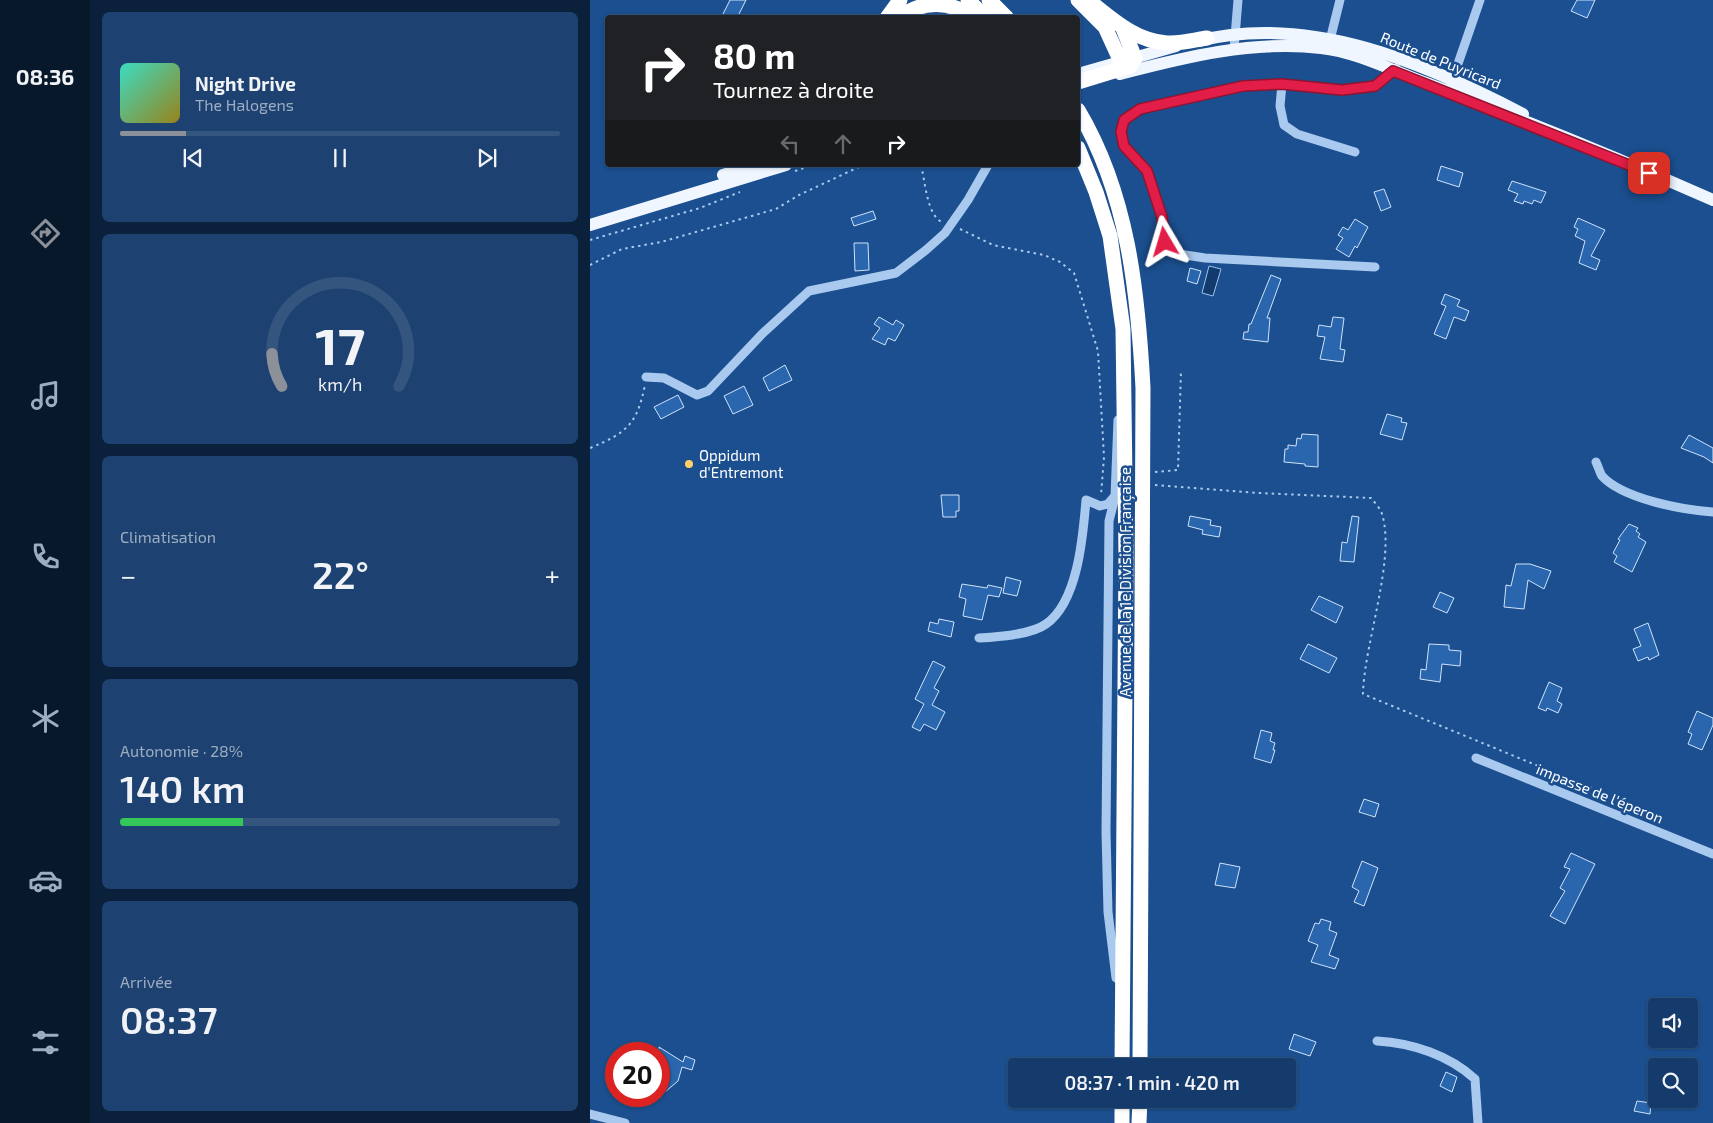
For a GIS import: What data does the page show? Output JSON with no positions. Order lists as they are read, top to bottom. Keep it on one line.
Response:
{"streets":{"highway":["Avenue de la 1e Division Française"],"main road":["Route de Puyricard"],"street":["impasse de l'éperon"]},"places":["Oppidum d'Entremont"],"page":{"tabs":"08:36","turn":["80 m","Tournez à droite"],"song":["Night Drive","The Halogens"],"tile":["Climatisation",["Autonomie · 28%","140 km"],["Arrivée","08:37"]],"heat":["−","22°","+"],"limit":"20","trip":"08:37 · 1 min · 420 m","gauge":["17","km/h"]}}
